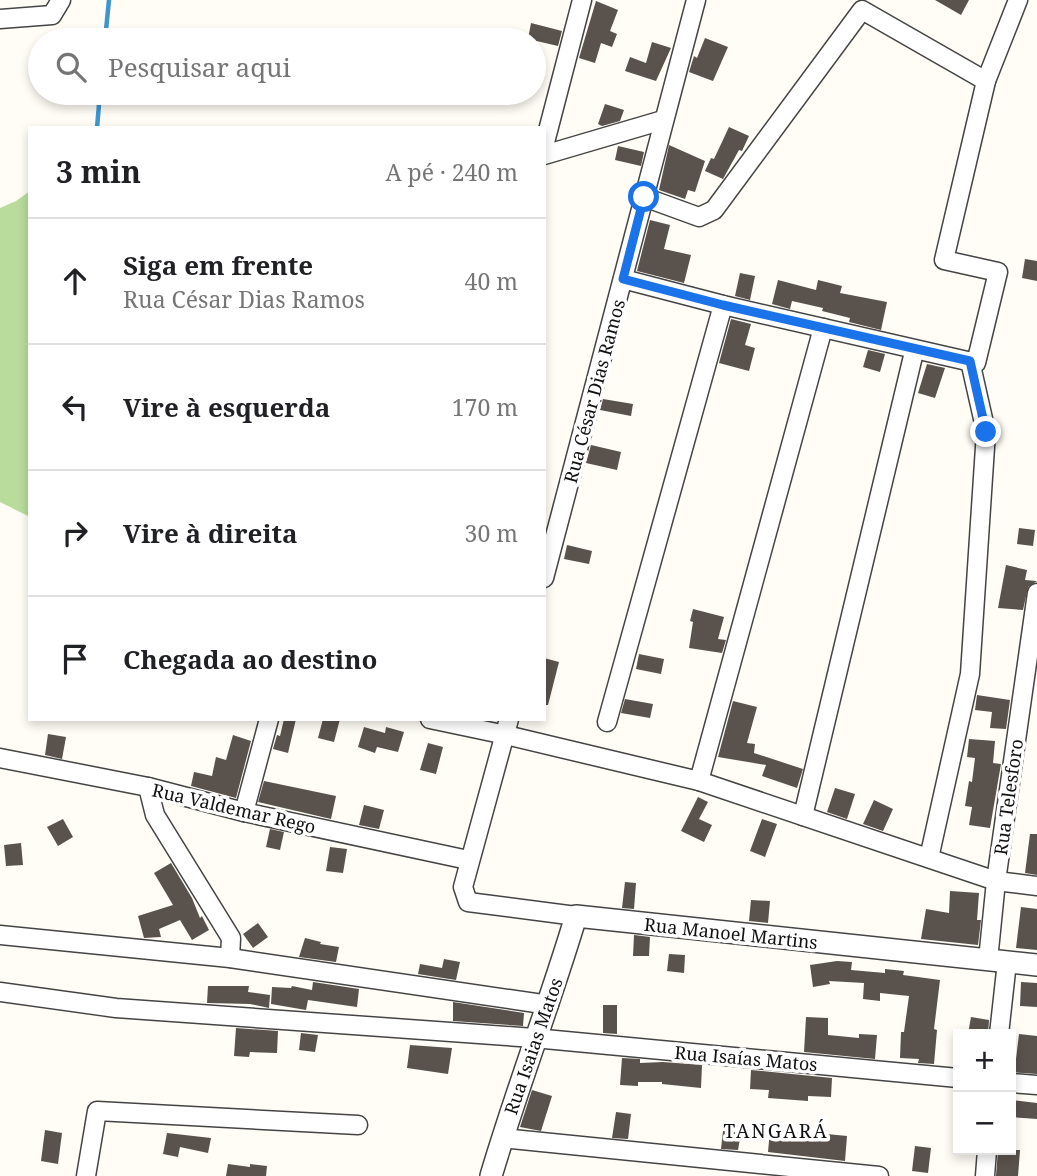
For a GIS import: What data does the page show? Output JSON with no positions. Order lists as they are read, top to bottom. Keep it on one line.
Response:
{"streets":{"street":["Rua César Dias Ramos","Rua Telesforo","Rua Valdemar Rego","Rua Manoel Martins","Rua Isaias Matos","Rua Isaías Matos"]},"crossings":[["Rua Telesforo","Rua Manoel Martins"],["Rua Valdemar Rego","Rua Manoel Martins"],["Rua Manoel Martins","Rua Isaias Matos"],["Rua Isaias Matos","Rua Isaías Matos"]],"districts":["TANGARÁ"],"page":{"search":"Pesquisar aqui","heading":["3 min","A pé · 240 m"],"list":[["Siga em frente","Rua César Dias Ramos","40 m"],["Vire à esquerda","170 m"],["Vire à direita","30 m"],"Chegada ao destino"],"map_buttons":["+","−"]}}
